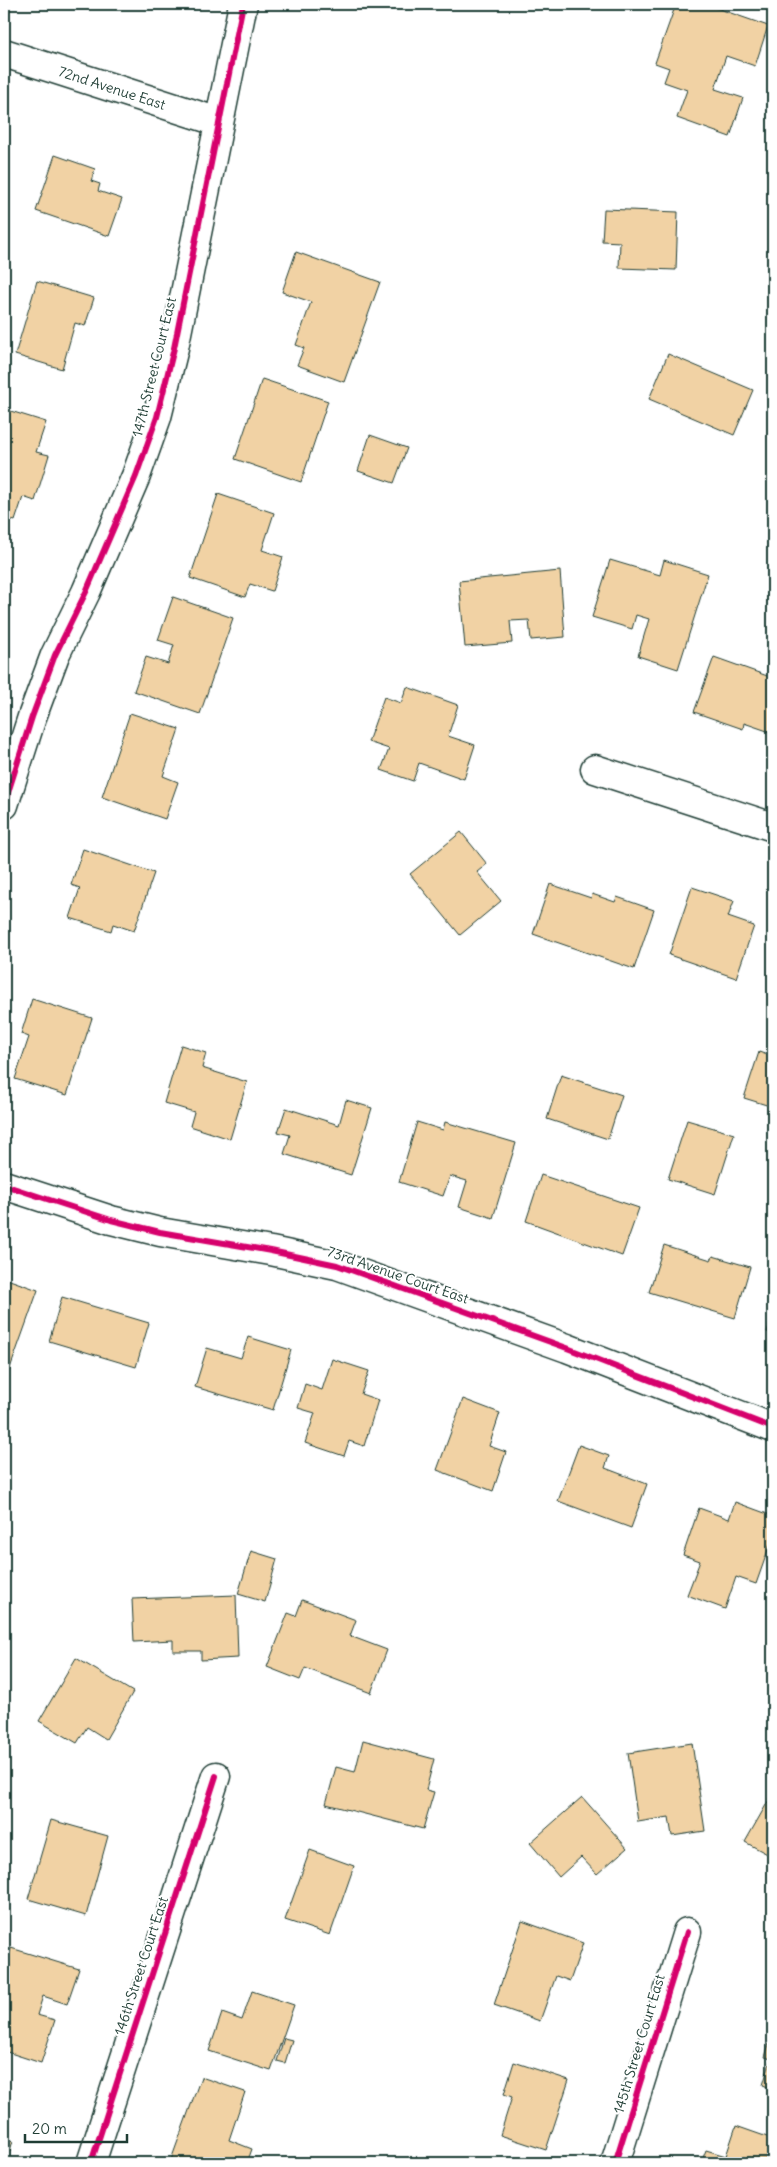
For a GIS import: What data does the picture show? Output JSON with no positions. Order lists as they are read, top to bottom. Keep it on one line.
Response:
{"streets":{"street":["72nd Avenue East","147th Street Court East","73rd Avenue Court East","146th Street Court East","145th Street Court East"]},"crossings":[["72nd Avenue East","147th Street Court East"]],"scale_bar":"20 m"}
